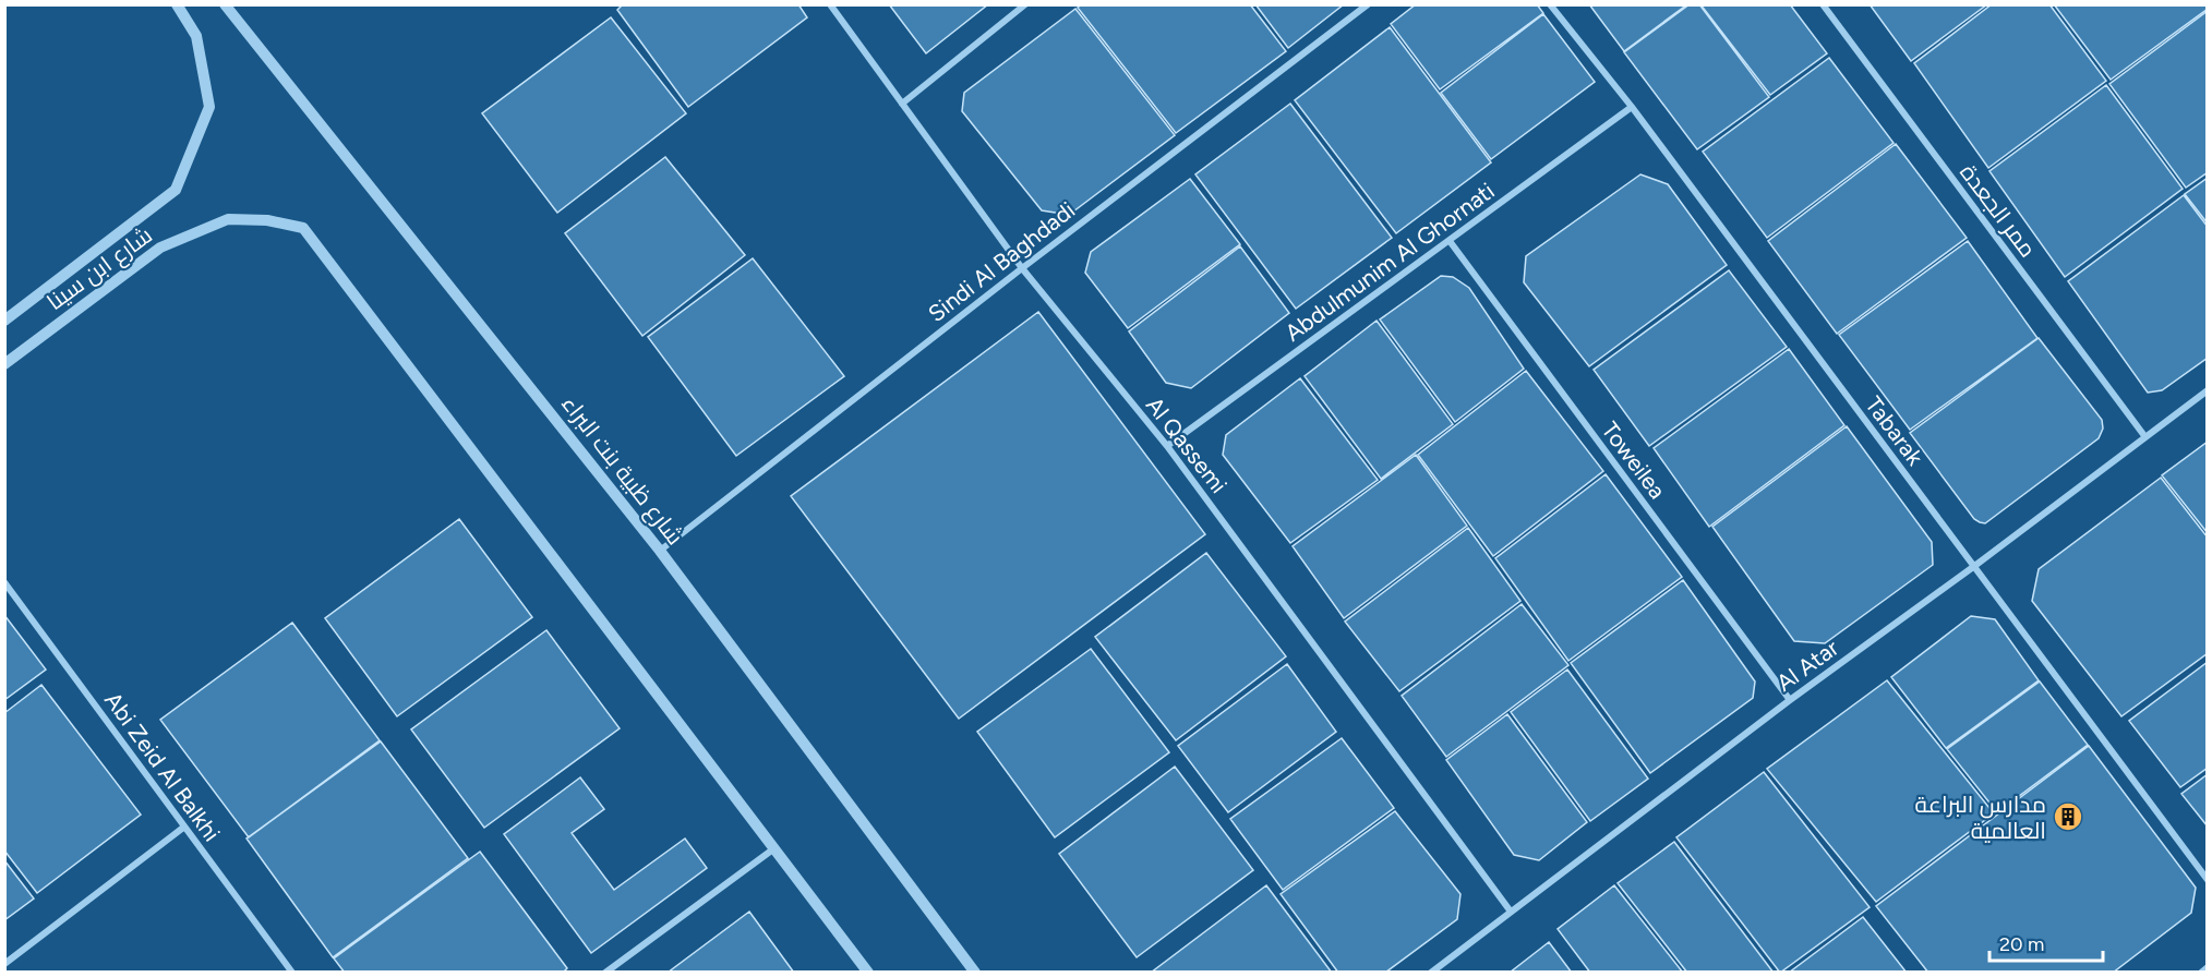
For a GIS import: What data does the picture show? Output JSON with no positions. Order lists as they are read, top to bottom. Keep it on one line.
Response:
{"streets":{"street":["ممر الجعدة","Sindi Al Baghdadi","Abdulmunim Al Ghornati","شارع ابن سينا","Tabarak","Al Qassemi","Toweilea","شارع ظبية بنت البراء","Al Atar","Abi Zeid Al Balkhi"]},"crossings":[["ممر الجعدة","Al Atar"],["Sindi Al Baghdadi","Al Qassemi"],["Sindi Al Baghdadi","شارع ظبية بنت البراء"],["Abdulmunim Al Ghornati","Tabarak"],["Abdulmunim Al Ghornati","Al Qassemi"],["Abdulmunim Al Ghornati","Toweilea"],["Tabarak","Al Atar"],["Al Qassemi","Al Atar"],["Toweilea","Al Atar"]],"places":{"building":["مدارس البراعة العالمية"]},"scale_bar":"20 m"}
